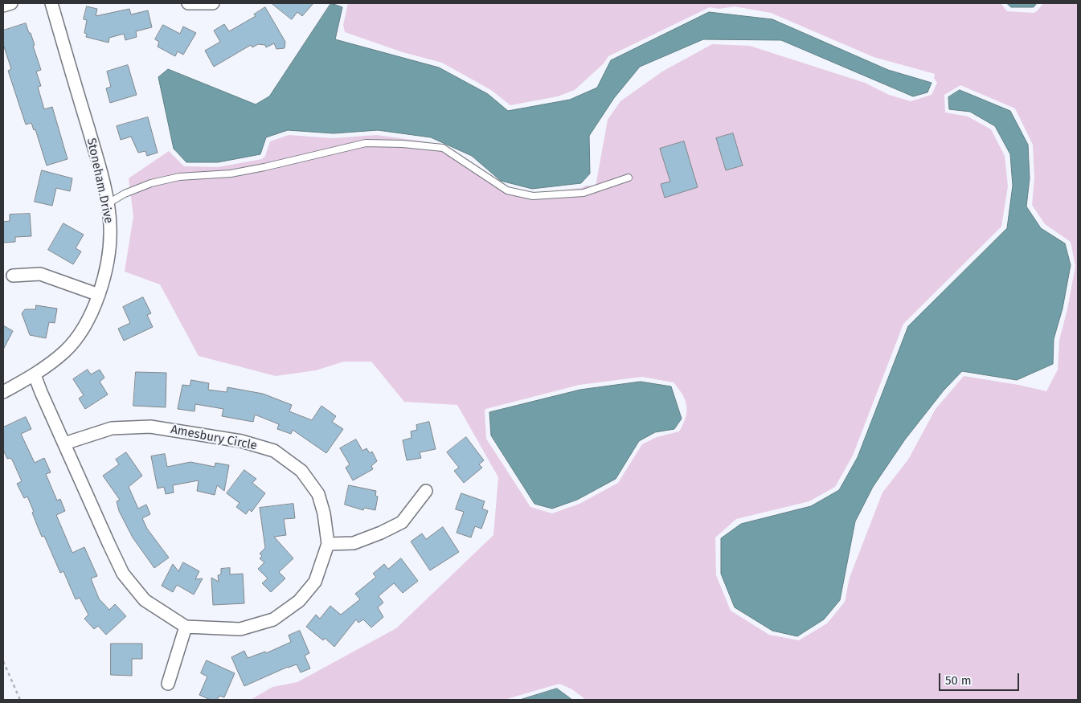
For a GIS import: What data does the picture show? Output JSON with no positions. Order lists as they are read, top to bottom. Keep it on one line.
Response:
{"streets":{"street":["Stoneham Drive","Amesbury Circle"]},"crossings":[["Stoneham Drive","Amesbury Circle"]],"scale_bar":"50 m"}
